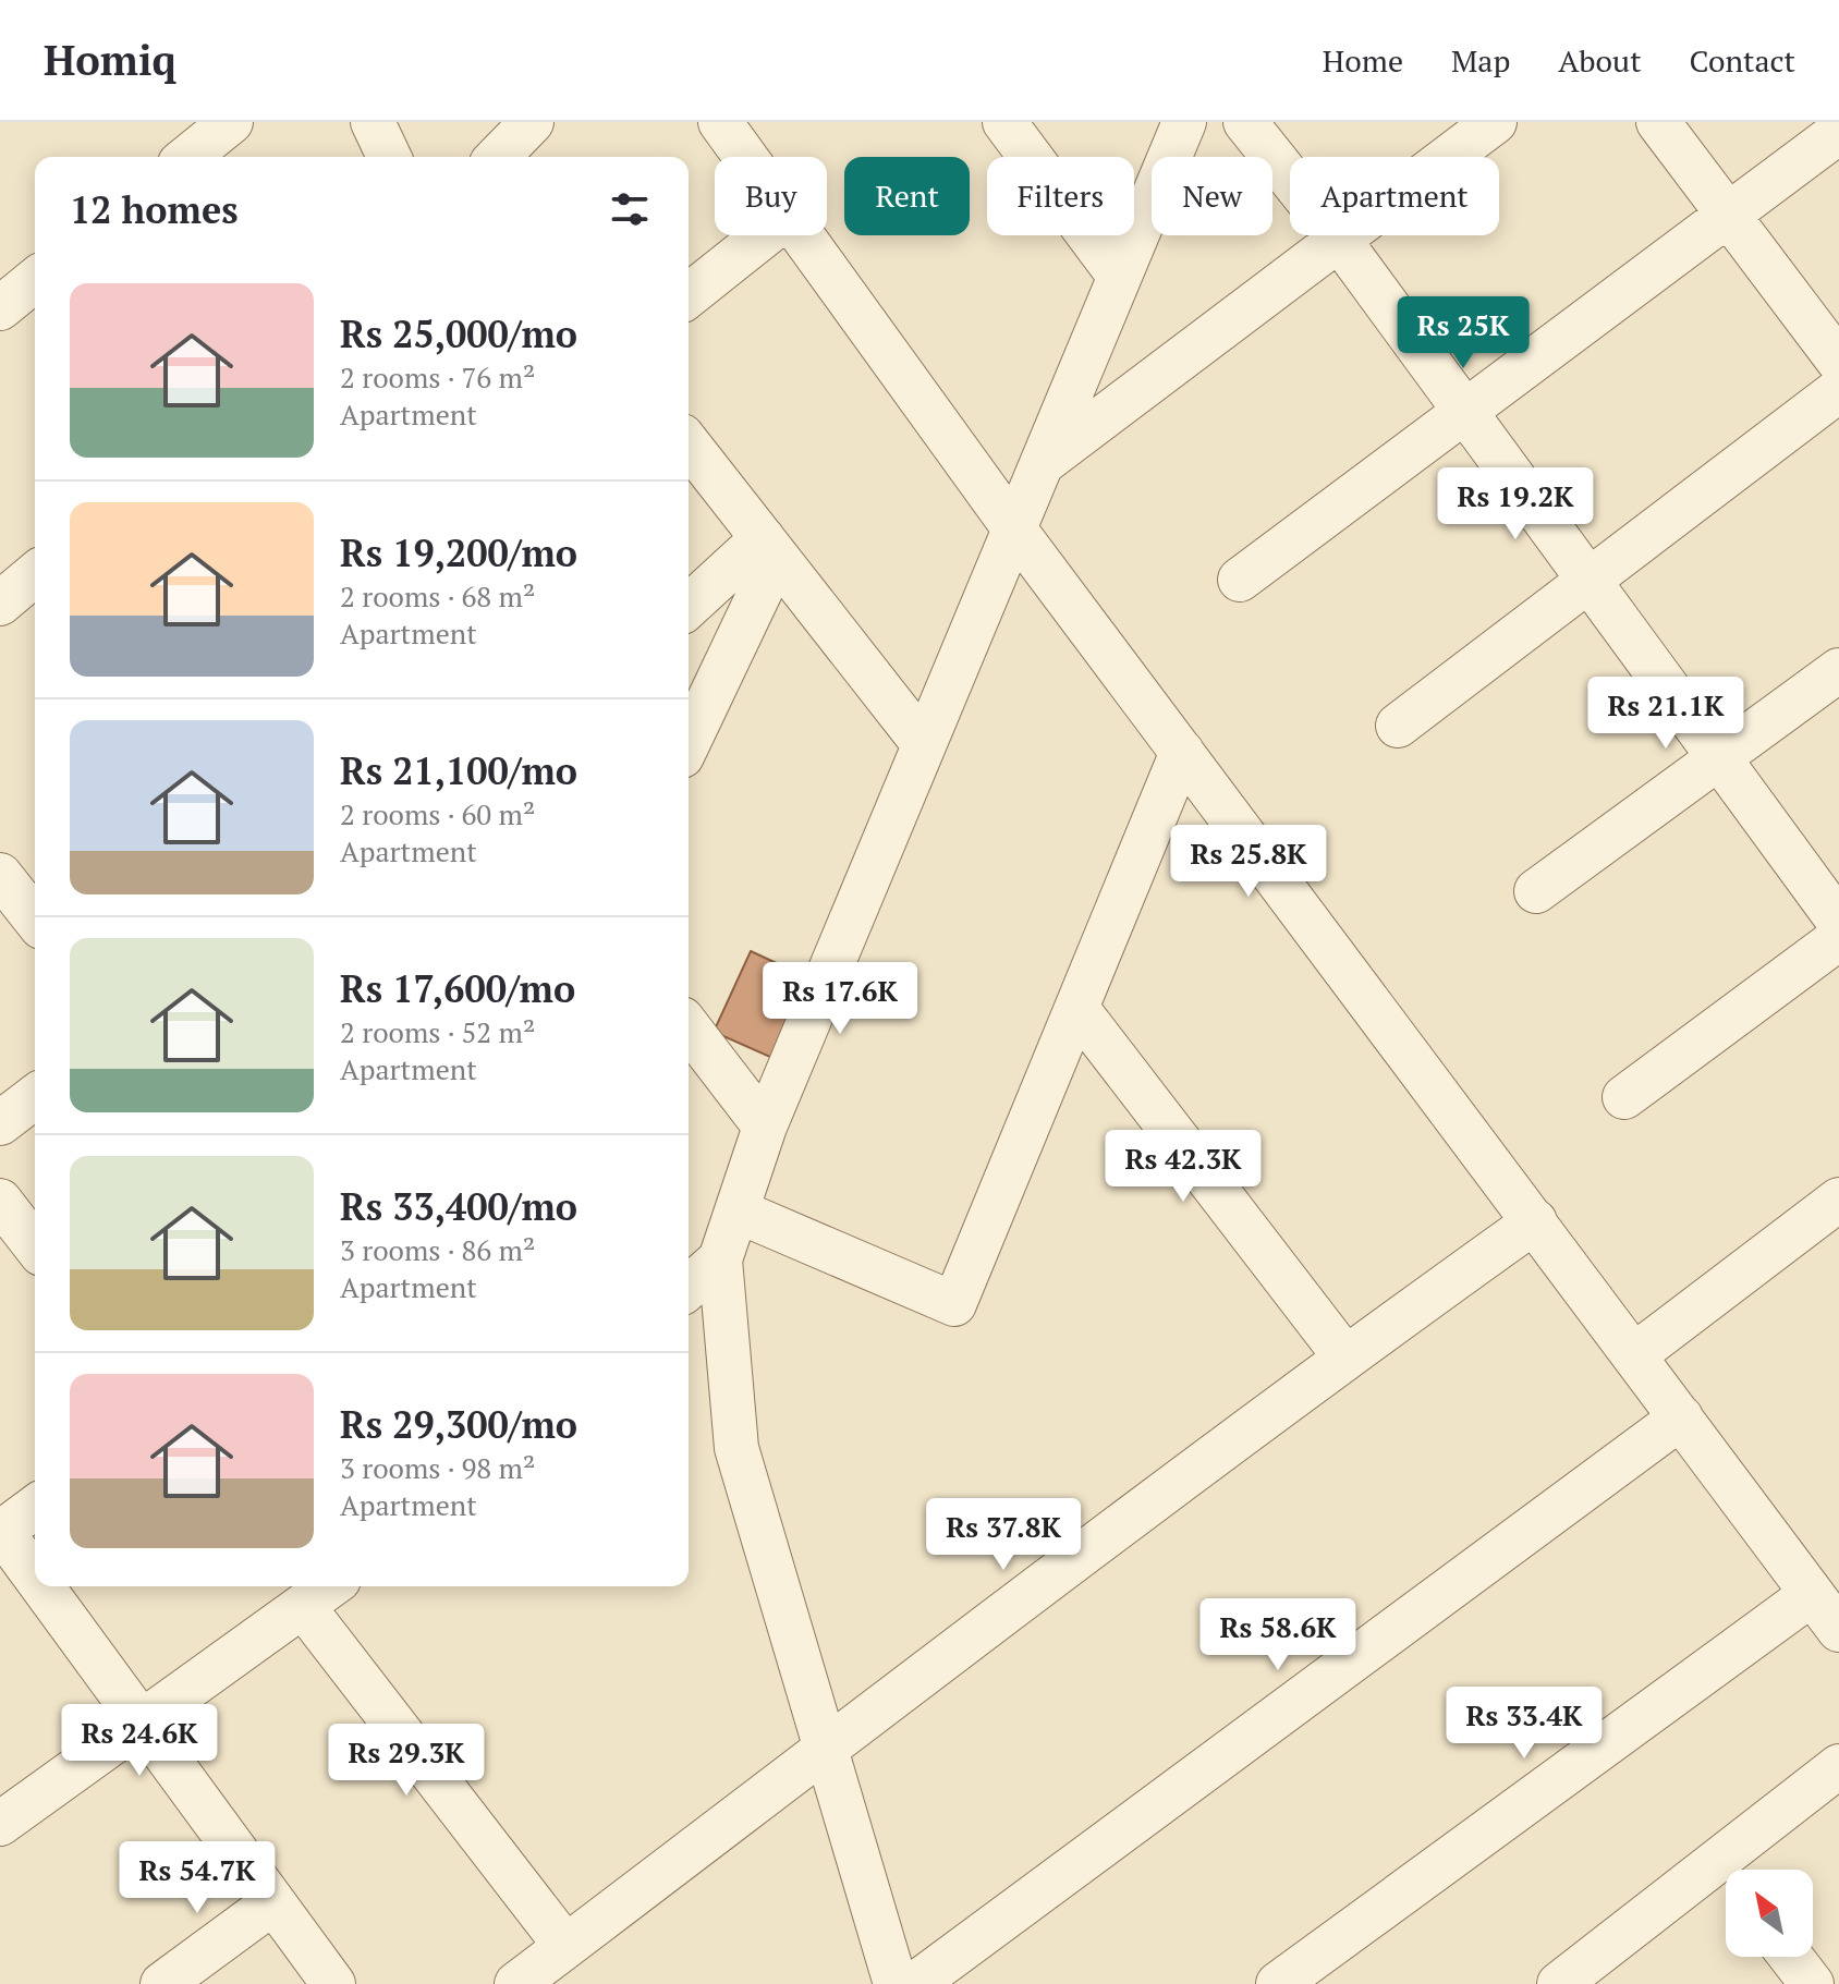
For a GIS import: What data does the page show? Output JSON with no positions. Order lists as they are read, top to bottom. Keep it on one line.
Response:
{"north":"top left","page":{"header":"Homiq","nav":["Home","Map","About","Contact"],"chip":["Buy","Rent","Filters","New","Apartment"],"heading":"12 homes","list":[{"name":"Rs 25,000/mo","note":"2 rooms · 76 m² · Apartment"},{"name":"Rs 19,200/mo","note":"2 rooms · 68 m² · Apartment"},{"name":"Rs 21,100/mo","note":"2 rooms · 60 m² · Apartment"},{"name":"Rs 17,600/mo","note":"2 rooms · 52 m² · Apartment"},{"name":"Rs 33,400/mo","note":"3 rooms · 86 m² · Apartment"},{"name":"Rs 29,300/mo","note":"3 rooms · 98 m² · Apartment"}],"price":["Rs 25K","Rs 19.2K","Rs 21.1K","Rs 25.8K","Rs 17.6K","Rs 42.3K","Rs 37.8K","Rs 58.6K","Rs 33.4K","Rs 24.6K","Rs 29.3K","Rs 54.7K"]}}
